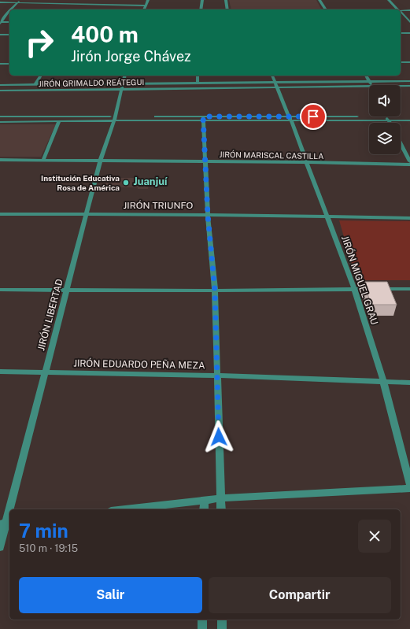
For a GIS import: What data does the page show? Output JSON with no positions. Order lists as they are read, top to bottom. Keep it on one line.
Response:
{"streets":{"street":["JIRÓN GRIMALDO REÁTEGUI","JIRÓN MARISCAL CASTILLA","JIRÓN TRIUNFO","JIRÓN MIGUEL GRAU","JIRÓN LIBERTAD","JIRÓN EDUARDO PEÑA MEZA"]},"crossings":[["JIRÓN GRIMALDO REÁTEGUI","JIRÓN MIGUEL GRAU"],["JIRÓN GRIMALDO REÁTEGUI","JIRÓN LIBERTAD"],["JIRÓN MARISCAL CASTILLA","JIRÓN MIGUEL GRAU"],["JIRÓN MARISCAL CASTILLA","JIRÓN LIBERTAD"],["JIRÓN TRIUNFO","JIRÓN MIGUEL GRAU"],["JIRÓN TRIUNFO","JIRÓN LIBERTAD"],["JIRÓN MIGUEL GRAU","JIRÓN EDUARDO PEÑA MEZA"],["JIRÓN LIBERTAD","JIRÓN EDUARDO PEÑA MEZA"]],"districts":["Juanjuí"],"places":["Institución Educativa Rosa de América"],"page":{"turn":["400 m","Jirón Jorge Chávez"],"heading":["7 min","510 m · 19:15"],"buttons":["Salir","Compartir"]}}
